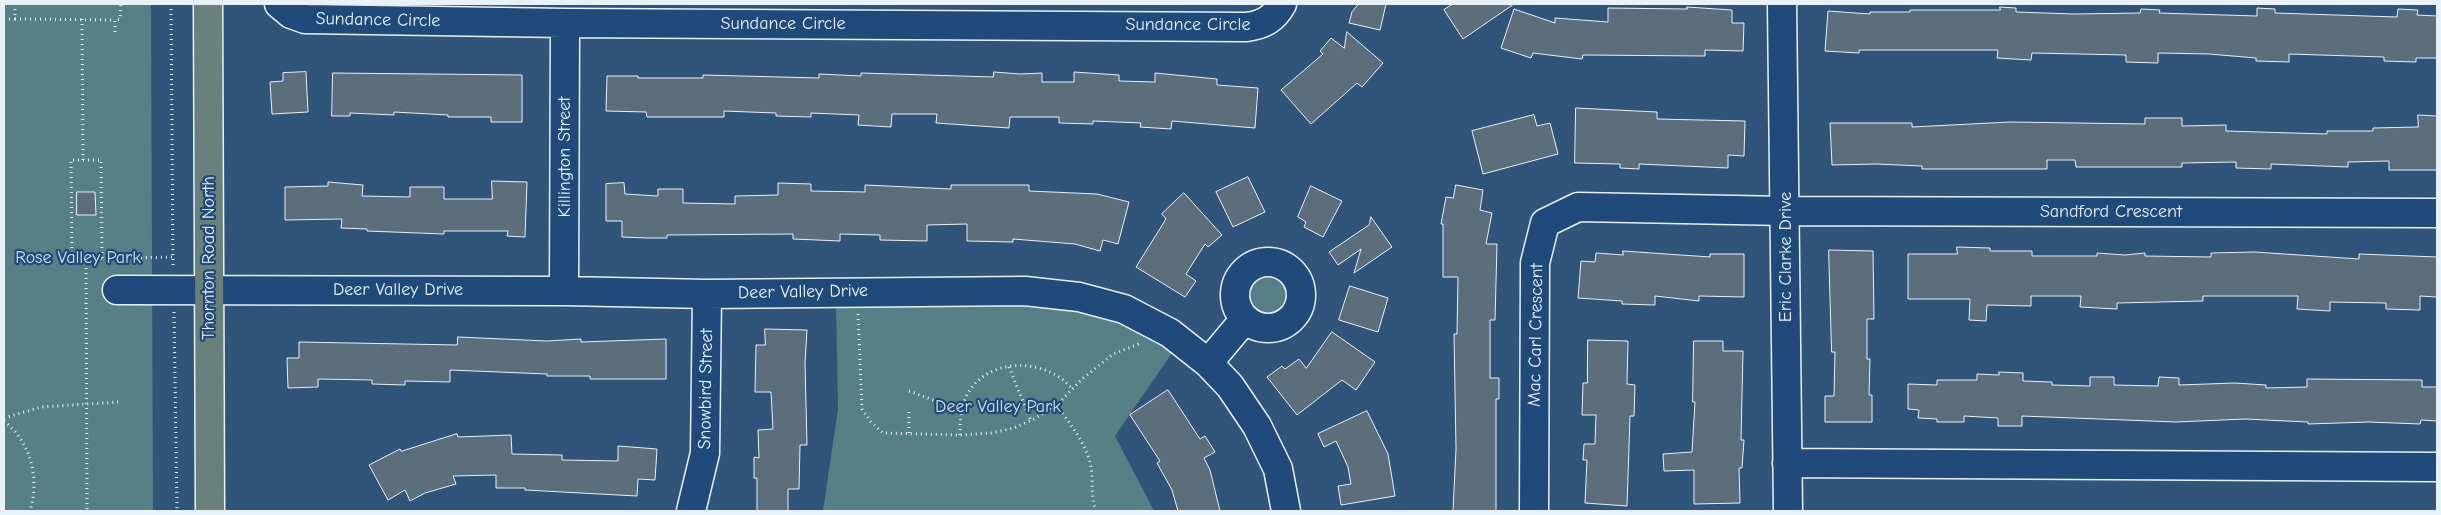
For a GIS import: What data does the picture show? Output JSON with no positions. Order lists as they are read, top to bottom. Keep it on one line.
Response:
{"streets":{"main road":["Thornton Road North"],"street":["Sundance Circle","Killington Street","Sandford Crescent","Eric Clarke Drive","Deer Valley Drive","Mac Carl Crescent","Snowbird Street"]},"crossings":[["Sundance Circle","Killington Street"],["Killington Street","Deer Valley Drive"],["Sandford Crescent","Eric Clarke Drive"],["Sandford Crescent","Mac Carl Crescent"],["Eric Clarke Drive","Mac Carl Crescent"],["Thornton Road North","Deer Valley Drive"],["Deer Valley Drive","Snowbird Street"]],"parks":["Rose Valley Park","Deer Valley Park"]}
